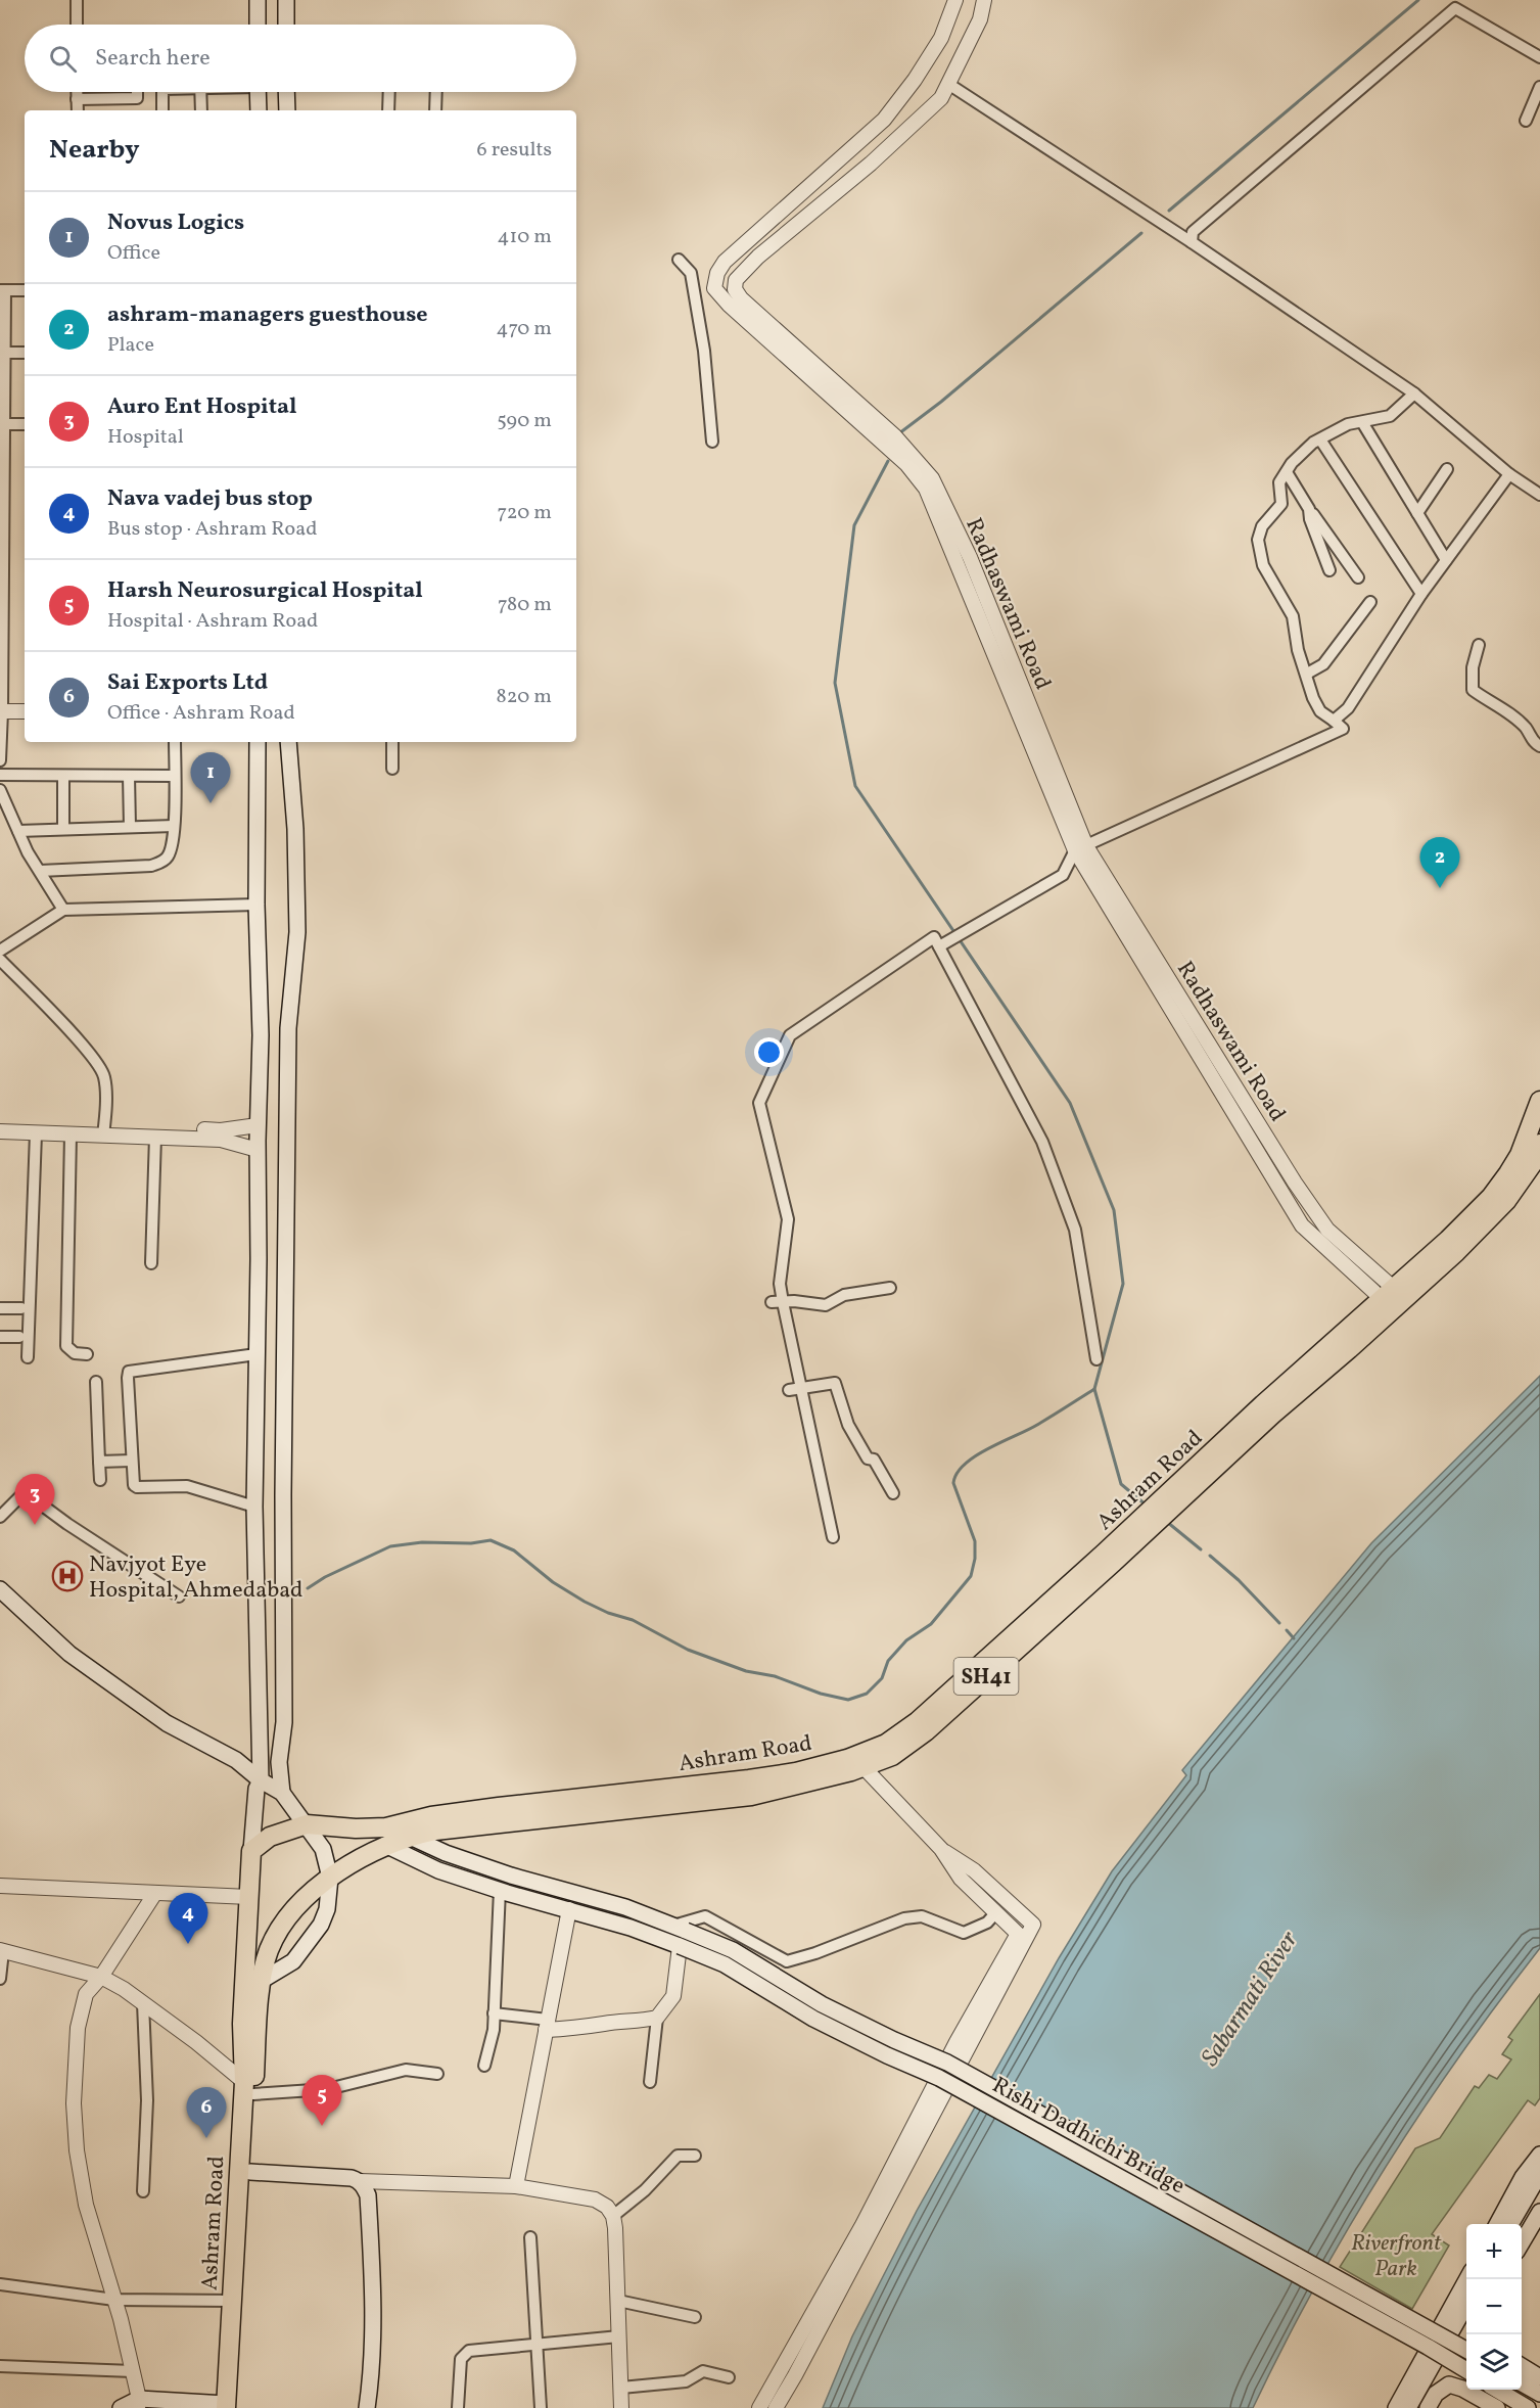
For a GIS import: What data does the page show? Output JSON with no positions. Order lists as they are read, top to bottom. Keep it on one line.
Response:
{"streets":{"main road":["Ashram Road","Rishi Dadhichi Bridge"],"street":["Radhaswami Road"]},"crossings":[["Radhaswami Road","Ashram Road"],["Ashram Road","Rishi Dadhichi Bridge"]],"water":["Sabarmati River"],"parks":["Riverfront Park"],"places":{"hospital":["Navjyot Eye Hospital, Ahmedabad"]},"page":{"search":"Search here","heading":["Nearby","6 results"],"list":[{"mark":"1","name":"Novus Logics","note":"Office","value":"410 m"},{"mark":"2","name":"ashram-managers guesthouse","note":"Place","value":"470 m"},{"mark":"3","name":"Auro Ent Hospital","note":"Hospital","value":"590 m"},{"mark":"4","name":"Nava vadej bus stop","note":"Bus stop · Ashram Road","value":"720 m"},{"mark":"5","name":"Harsh Neurosurgical Hospital","note":"Hospital · Ashram Road","value":"780 m"},{"mark":"6","name":"Sai Exports Ltd","note":"Office · Ashram Road","value":"820 m"}],"pins":["1","2","3","4","5","6"],"map_buttons":["+","−"]}}
